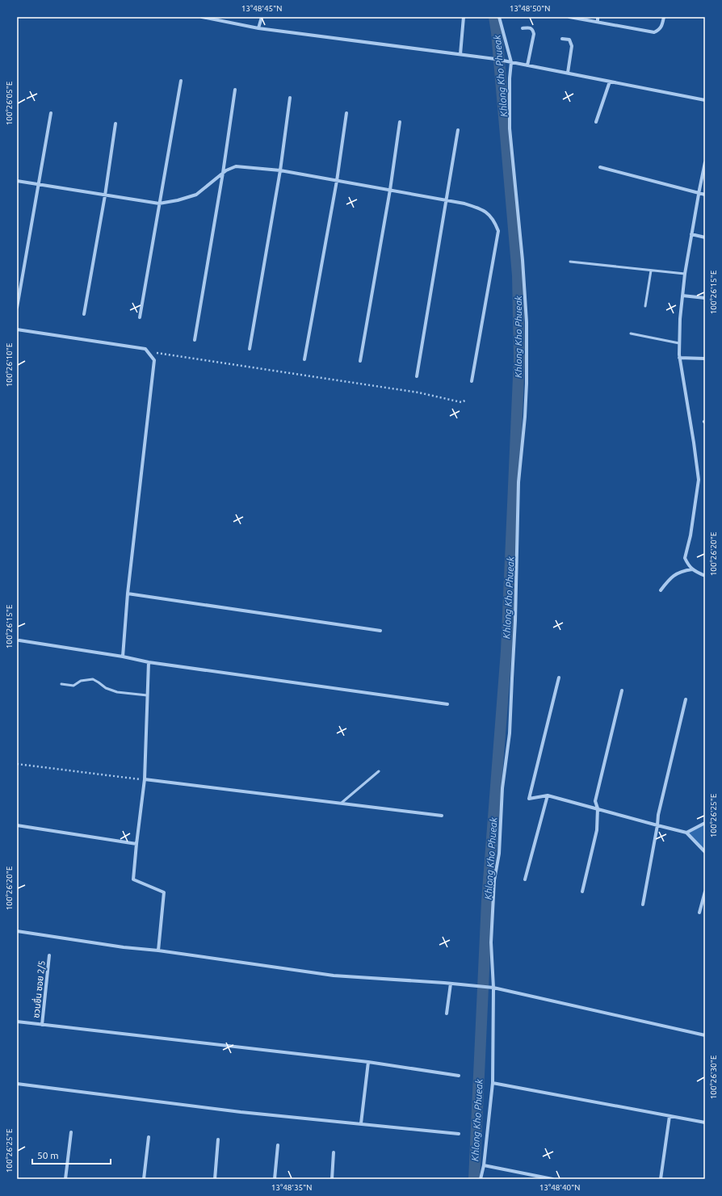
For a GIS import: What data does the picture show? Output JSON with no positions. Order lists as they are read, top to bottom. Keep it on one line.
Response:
{"streets":{"street":["ชวนชื่น ซอย 2/5"]},"water":["Khlong Kho Phueak"],"scale_bar":"50 m","coordinates":["13°48'45\"N","13°48'50\"N","100°26'05\"E","100°26'15\"E","100°26'10\"E","100°26'20\"E","100°26'25\"E","100°26'30\"E","13°48'35\"N","13°48'40\"N"]}
